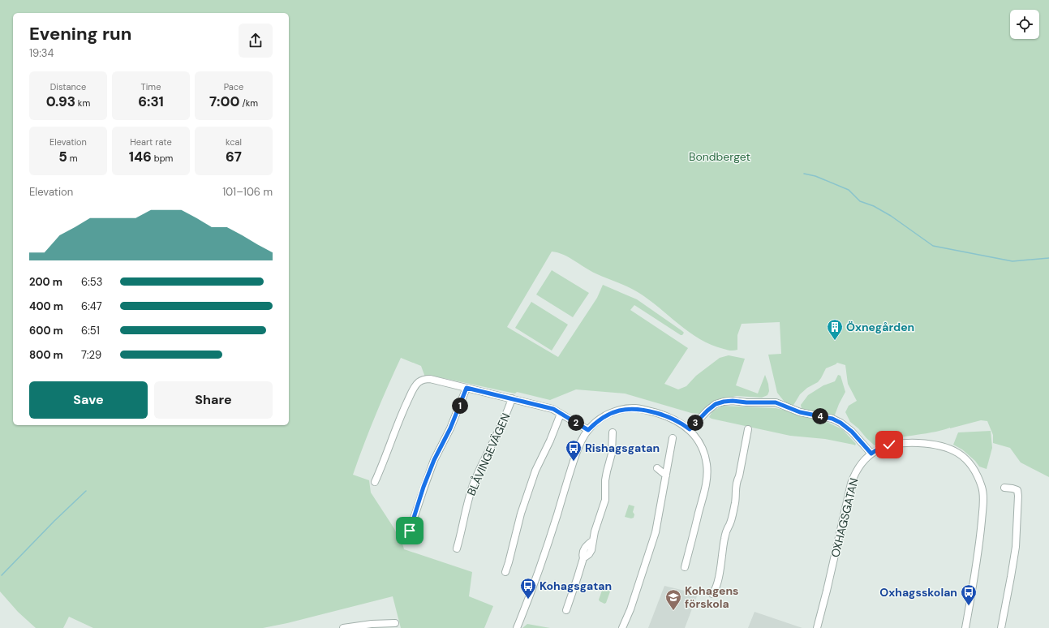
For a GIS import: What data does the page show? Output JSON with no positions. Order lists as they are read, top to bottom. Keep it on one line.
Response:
{"streets":{"street":["BLÅVINGEVÄGEN","OXHAGSGATAN"]},"parks":["Bondberget"],"places":{"building":["Öxnegården"],"bus stop":["Rishagsgatan","Kohagsgatan","Oxhagsskolan"],"school or university":["Kohagens förskola"]},"page":{"heading":["Evening run","19:34"],"stats":[["Distance","0.93 km"],["Time","6:31"],["Pace","7:00 /km"],["Elevation","5 m"],["Heart rate","146 bpm"],["kcal","67"]],"chart":["Elevation","101–106 m"],"list":[{"name":"200 m","note":"6:53"},{"name":"400 m","note":"6:47"},{"name":"600 m","note":"6:51"},{"name":"800 m","note":"7:29"}],"buttons":["Save","Share"],"pins":["1","4","2","3"]}}
